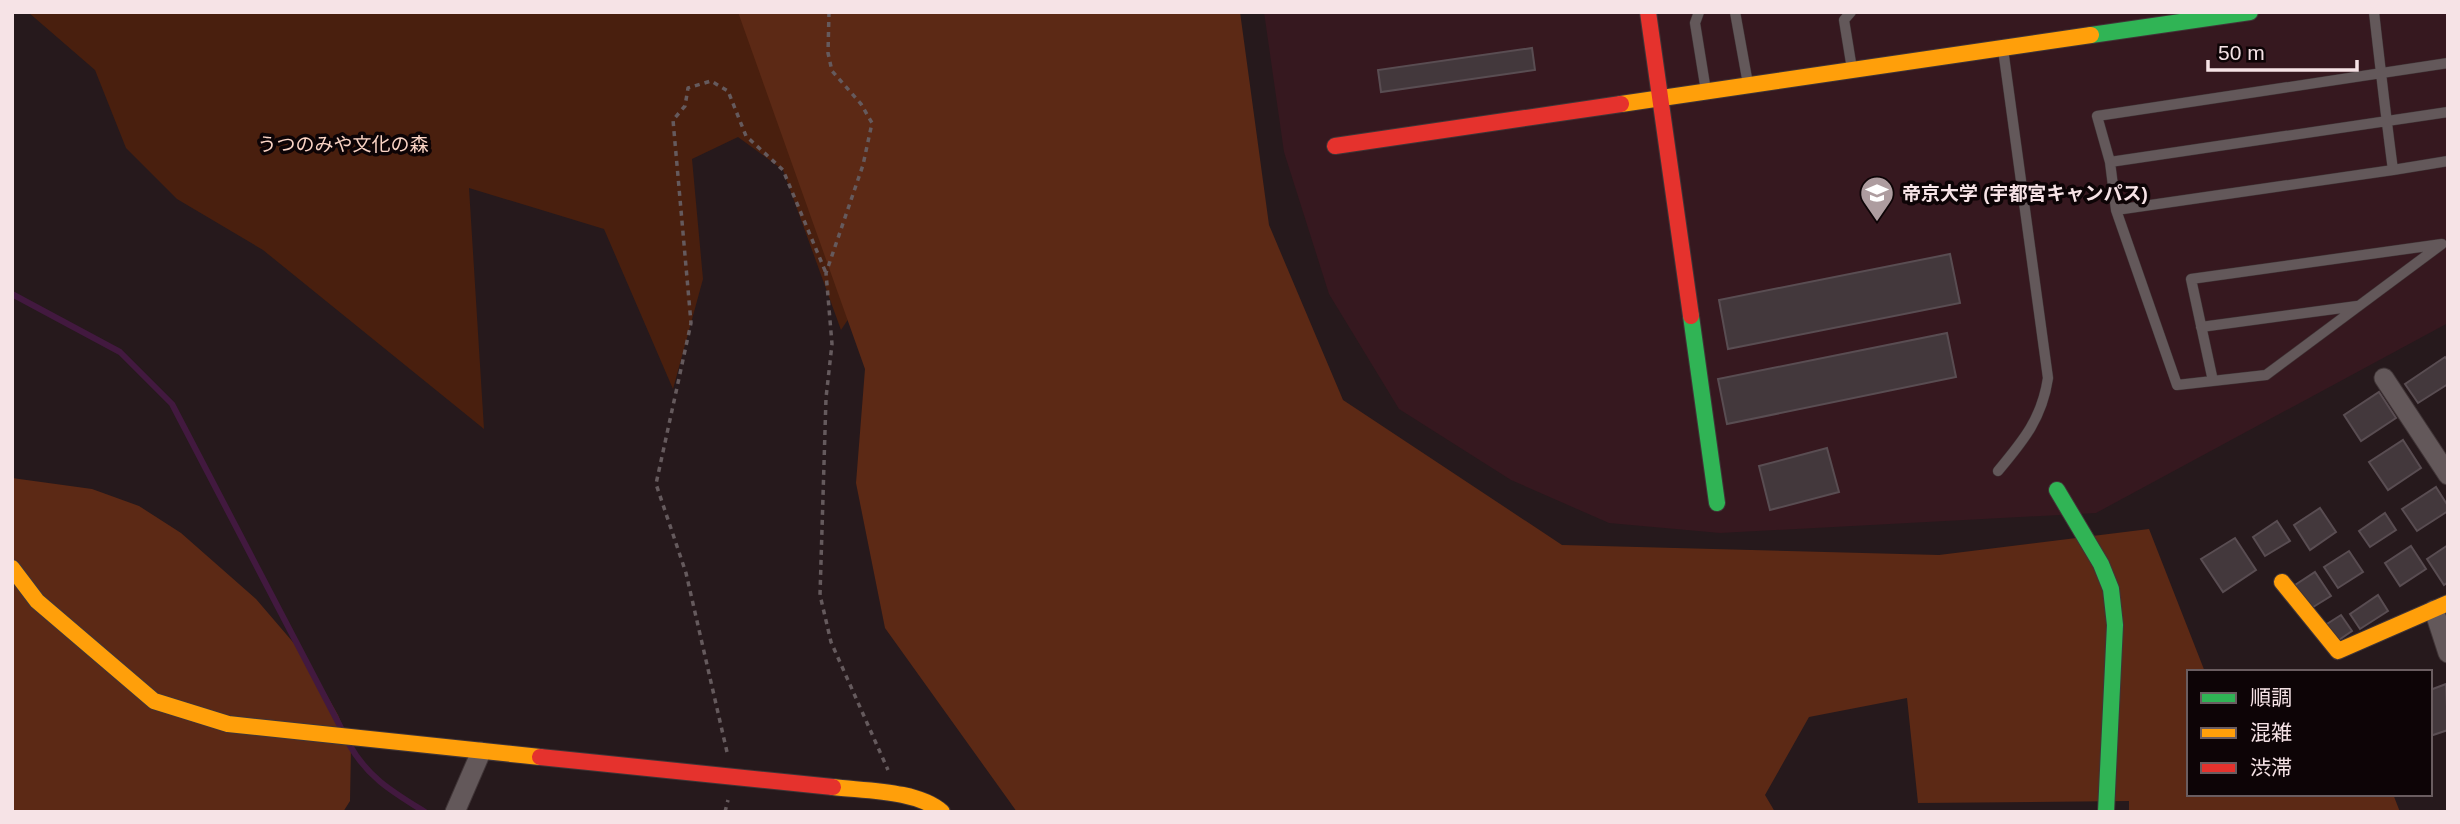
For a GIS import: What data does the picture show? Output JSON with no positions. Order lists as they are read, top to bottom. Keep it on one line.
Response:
{"parks":["うつのみや文化の森"],"places":{"school or university":["帝京大学 (宇都宮キャンパス)"]},"legend":["順調","混雑","渋滞"],"scale_bar":"50 m"}
